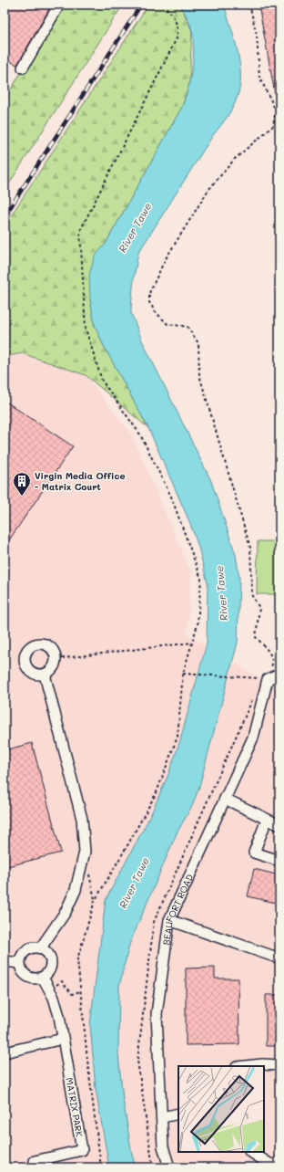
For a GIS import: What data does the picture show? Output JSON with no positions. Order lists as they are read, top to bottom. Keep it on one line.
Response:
{"streets":{"street":["BEAUFORT ROAD","MATRIX PARK"]},"water":["River Tawe"],"places":{"building":["Virgin Media Office - Matrix Court"]}}
